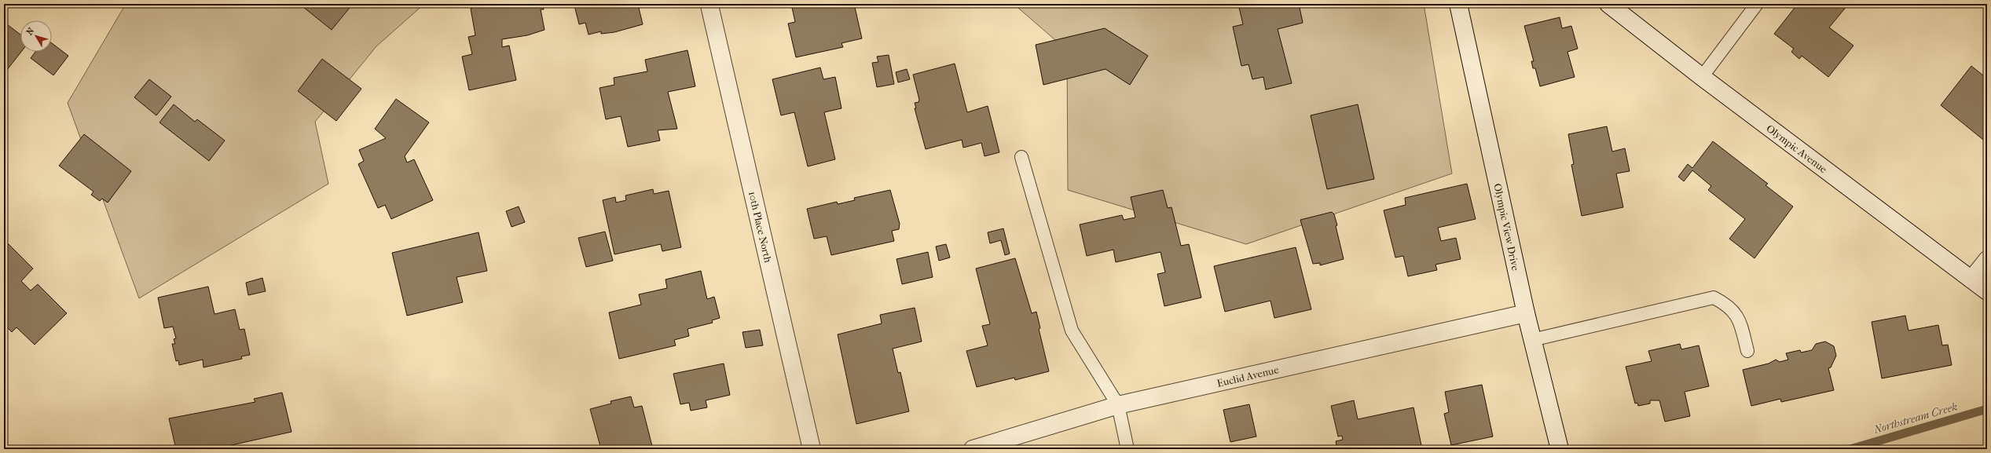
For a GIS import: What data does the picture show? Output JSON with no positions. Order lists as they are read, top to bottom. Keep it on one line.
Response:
{"streets":{"street":["Olympic Avenue","10th Place North","Olympic View Drive","Euclid Avenue"]},"crossings":[["Olympic View Drive","Euclid Avenue"]],"water":["Northstream Creek"],"north":"top left"}
